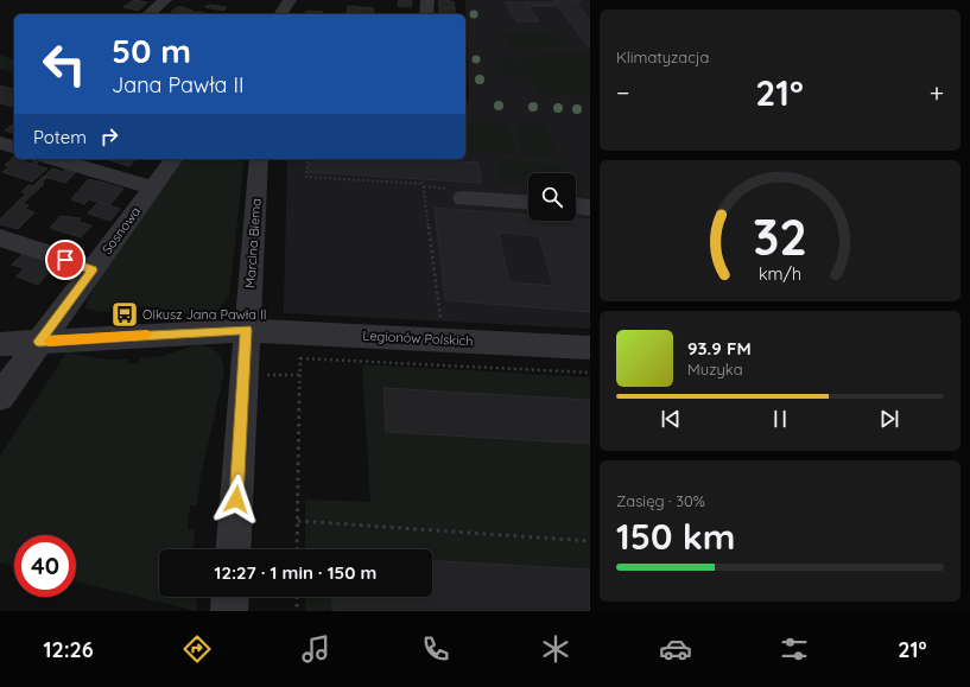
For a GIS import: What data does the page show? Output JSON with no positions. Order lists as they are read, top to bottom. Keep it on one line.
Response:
{"streets":{"street":["Sosnowa","Marcina Biema","Legionów Polskich"]},"crossings":[["Sosnowa","Legionów Polskich"],["Marcina Biema","Legionów Polskich"]],"places":{"bus stop":["Olkusz Jana Pawła II"]},"page":{"tile":["Klimatyzacja",["Zasięg · 30%","150 km"]],"turn":["50 m","Jana Pawła II"],"heat":["−","21°","+"],"then":"Potem","song":["93.9 FM","Muzyka"],"limit":"40","trip":"12:27 · 1 min · 150 m","tabs":["12:26","21°"],"gauge":["32","km/h"]}}
